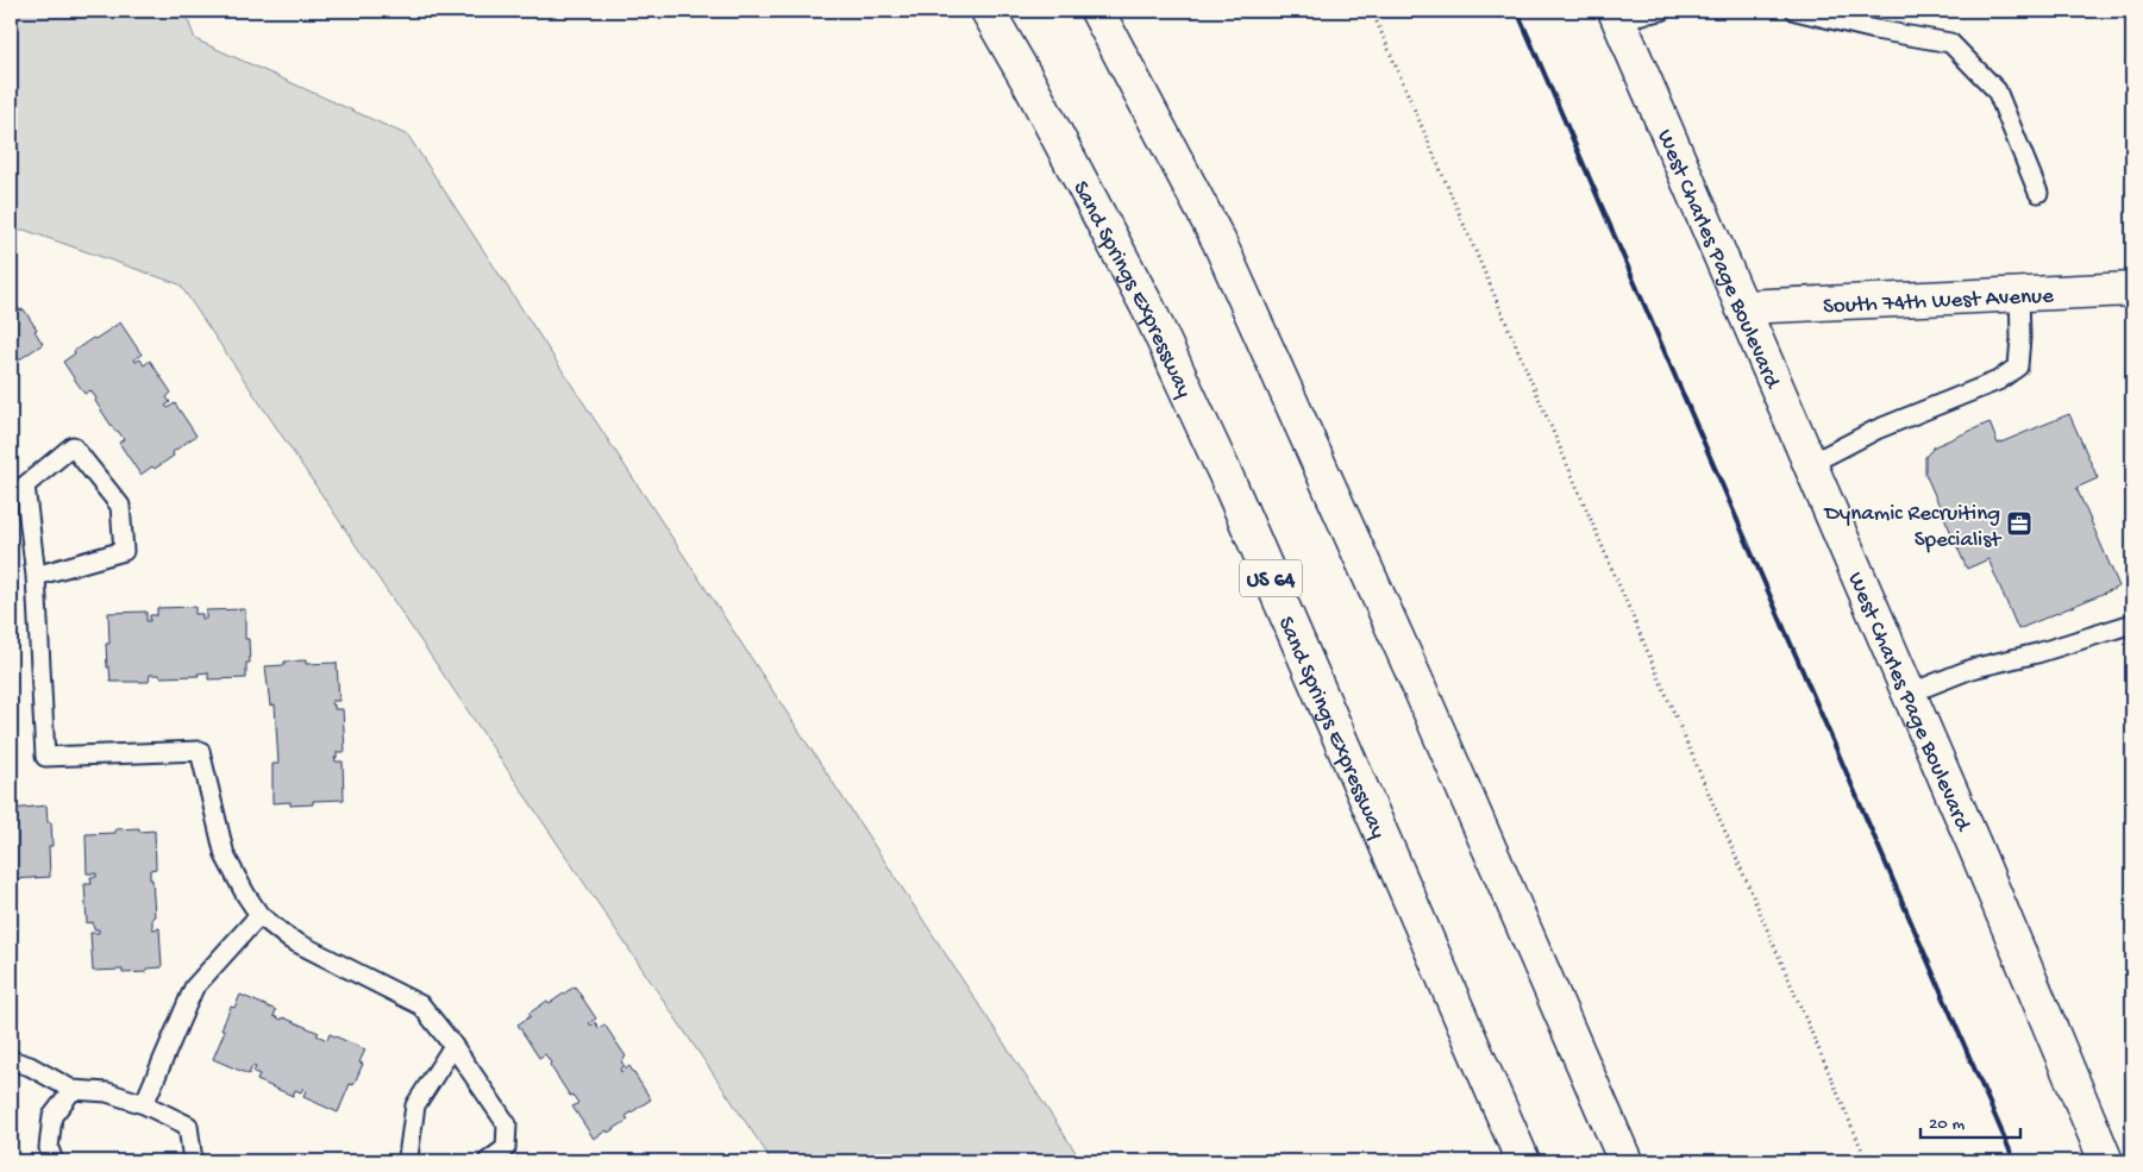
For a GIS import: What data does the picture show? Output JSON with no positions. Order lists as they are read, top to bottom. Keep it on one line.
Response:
{"streets":{"main road":["West Charles Page Boulevard","Sand Springs Expressway","South 74th West Avenue","US 64"]},"crossings":[["West Charles Page Boulevard","South 74th West Avenue"]],"places":{"office":["Dynamic Recruiting Specialist"]},"scale_bar":"20 m"}
